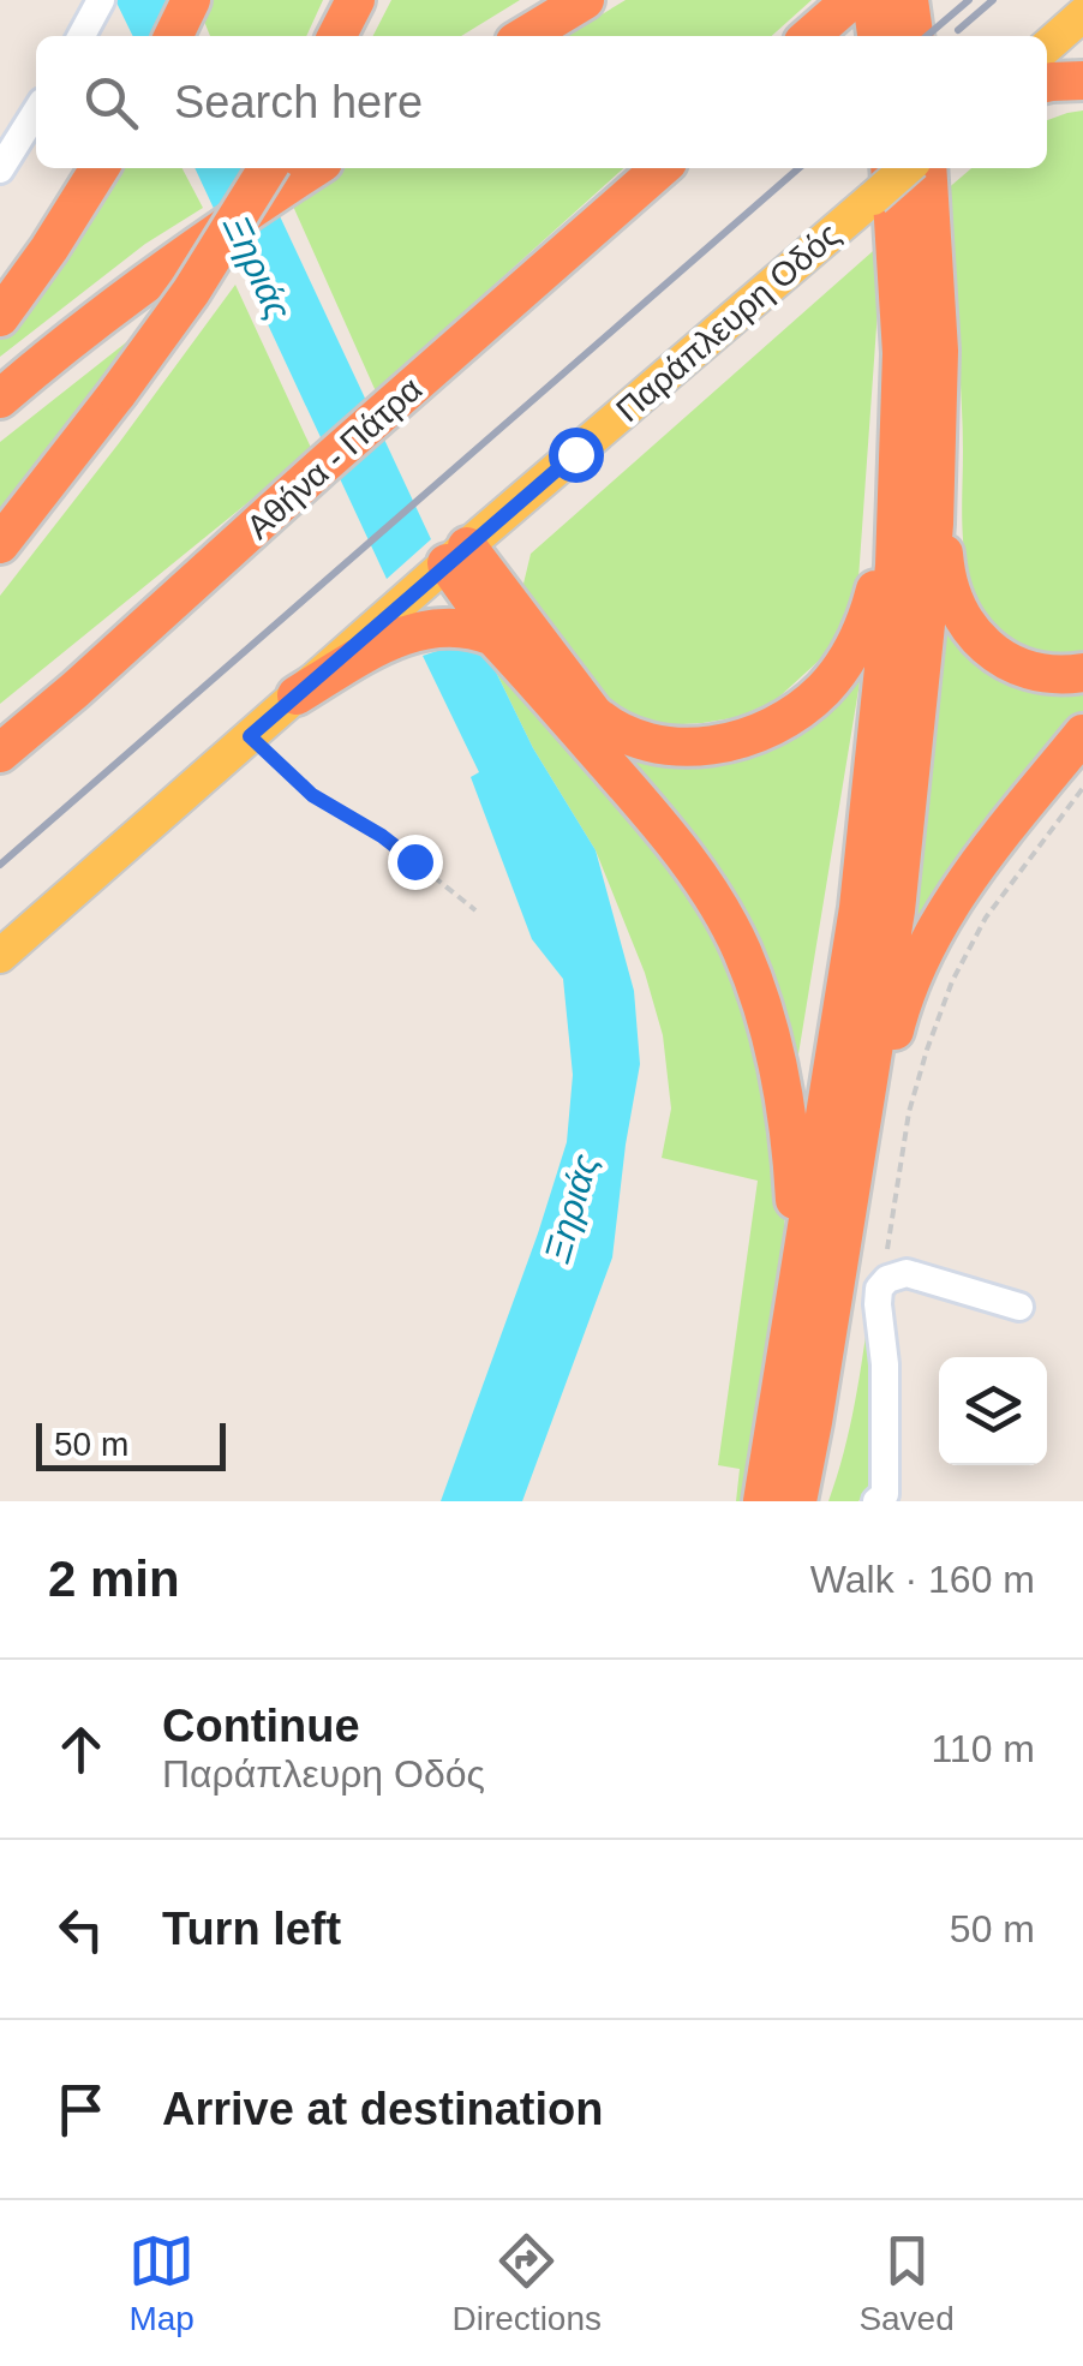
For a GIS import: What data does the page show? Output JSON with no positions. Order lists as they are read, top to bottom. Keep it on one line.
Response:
{"streets":{"highway":["Αθήνα - Πάτρα"],"main road":["Παράπλευρη Οδός"]},"water":["Ξηριάς"],"scale_bar":"50 m","page":{"search":"Search here","scale":"50 m","heading":["2 min","Walk · 160 m"],"list":[["Continue","Παράπλευρη Οδός","110 m"],["Turn left","50 m"],"Arrive at destination"],"nav":["Map","Directions","Saved"]}}
